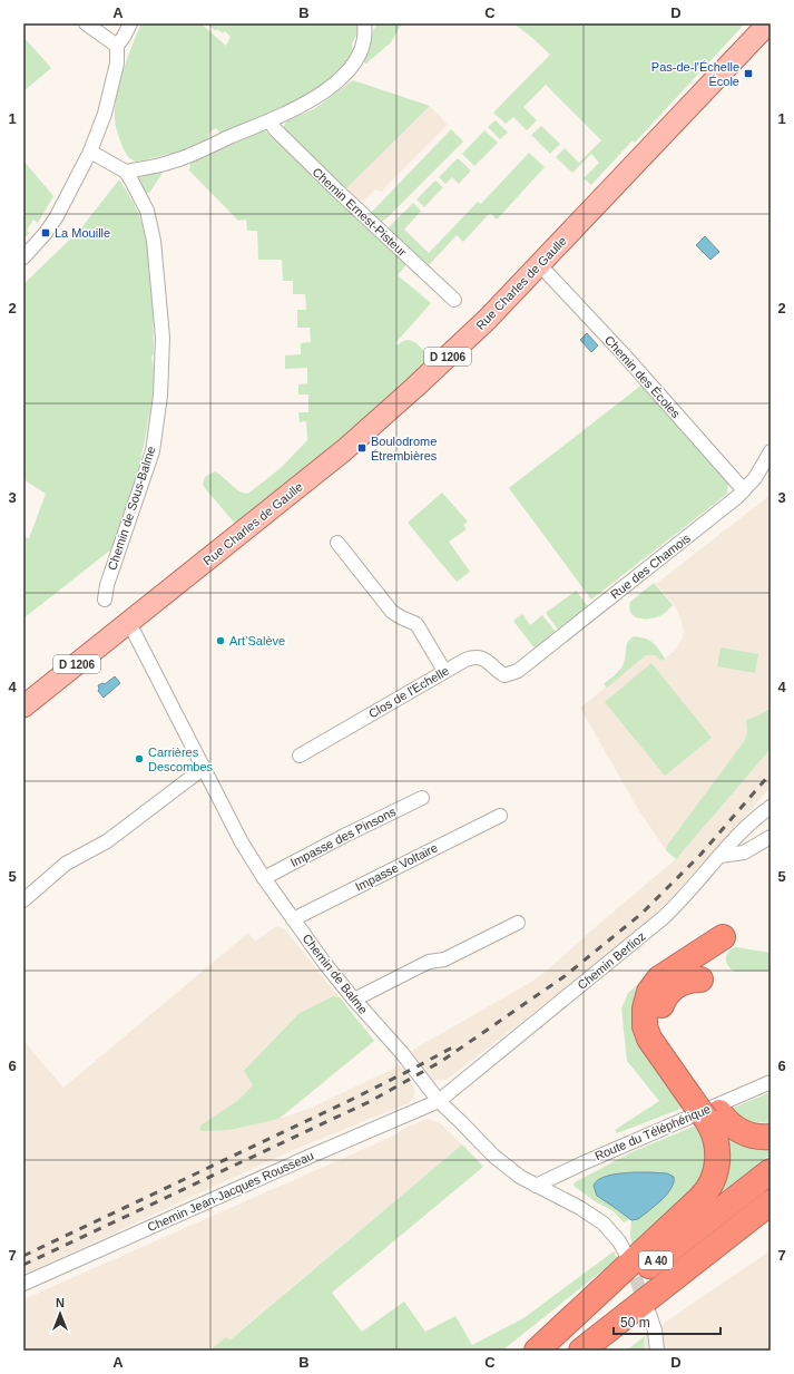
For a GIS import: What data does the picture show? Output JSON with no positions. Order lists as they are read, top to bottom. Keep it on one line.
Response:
{"streets":{"highway":["A 40"],"main road":["Rue Charles de Gaulle","D 1206"],"street":["Chemin Ernest-Pisteur","Chemin des Écoles","Chemin de Sous-Balme","Rue des Chamois","Clos de l'Echelle","Impasse des Pinsons","Impasse Voltaire","Chemin Berlioz","Chemin de Balme","Route du Téléphérique","Chemin Jean-Jacques Rousseau"]},"crossings":[["Rue Charles de Gaulle","D 1206"],["Rue Charles de Gaulle","Chemin des Écoles"],["Rue Charles de Gaulle","Chemin de Balme"],["D 1206","Chemin de Balme"],["Chemin des Écoles","Rue des Chamois"],["Rue des Chamois","Clos de l'Echelle"],["Impasse des Pinsons","Chemin de Balme"],["Impasse Voltaire","Chemin de Balme"],["Chemin Berlioz","Chemin de Balme"],["Chemin Berlioz","Chemin Jean-Jacques Rousseau"],["Chemin de Balme","Route du Téléphérique"],["Chemin de Balme","Chemin Jean-Jacques Rousseau"]],"places":{"transit":["Pas-de-l'Échelle École","La Mouille","Boulodrome Étrembières"],"other":["Art’Salève","Carrières Descombes"]},"scale_bar":"50 m","north":"top","grid":{"columns":["A","B","C","D"],"rows":["1","2","3","4","5","6","7"]}}
